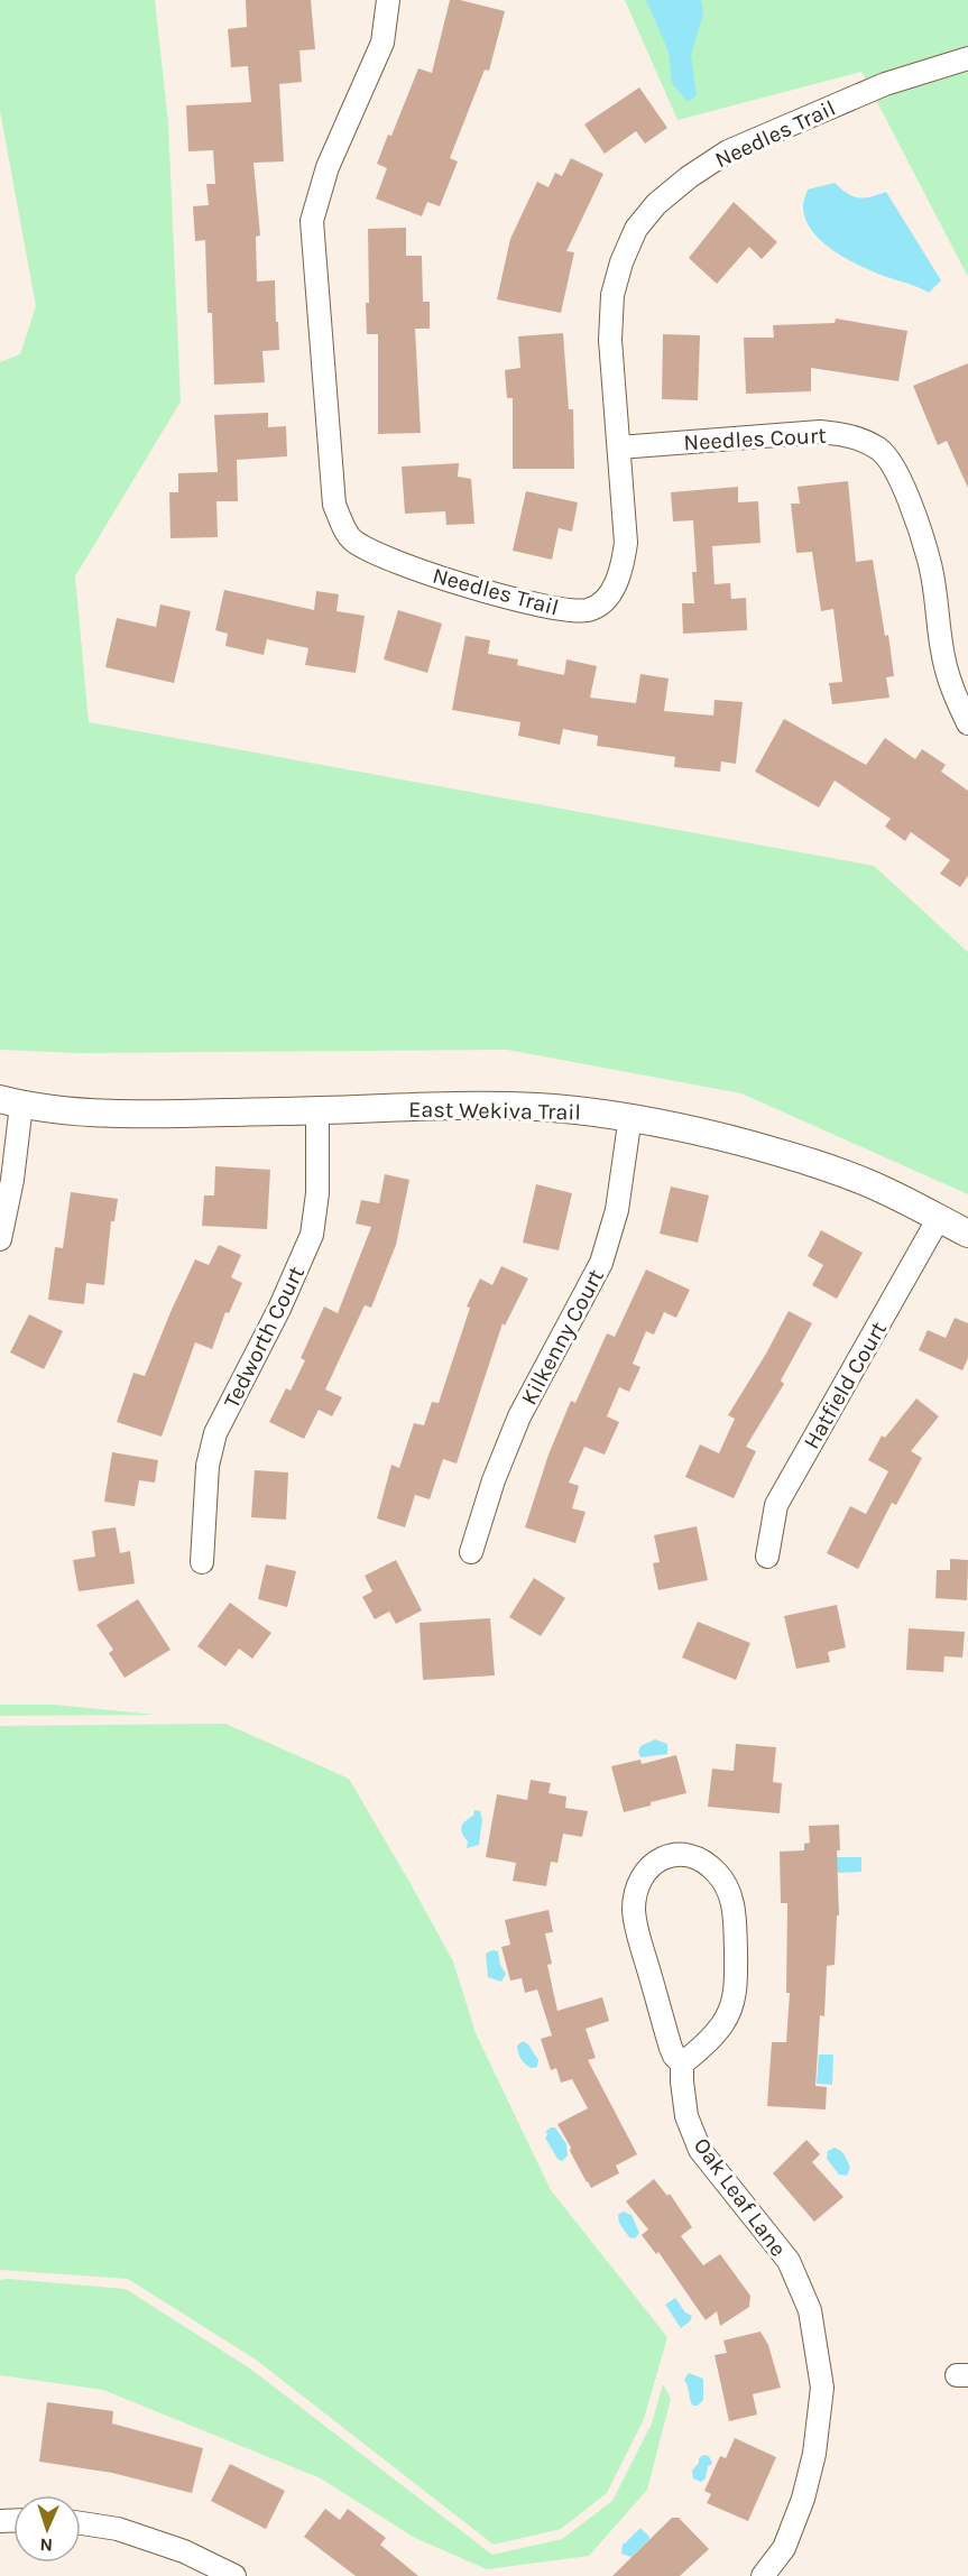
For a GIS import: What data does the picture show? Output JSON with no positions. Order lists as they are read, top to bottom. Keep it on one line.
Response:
{"streets":{"street":["Needles Trail","Needles Court","East Wekiva Trail","Tedworth Court","Kilkenny Court","Hatfield Court","Oak Leaf Lane"]},"crossings":[["Needles Trail","Needles Court"],["East Wekiva Trail","Tedworth Court"],["East Wekiva Trail","Kilkenny Court"],["East Wekiva Trail","Hatfield Court"]],"north":"bottom"}
